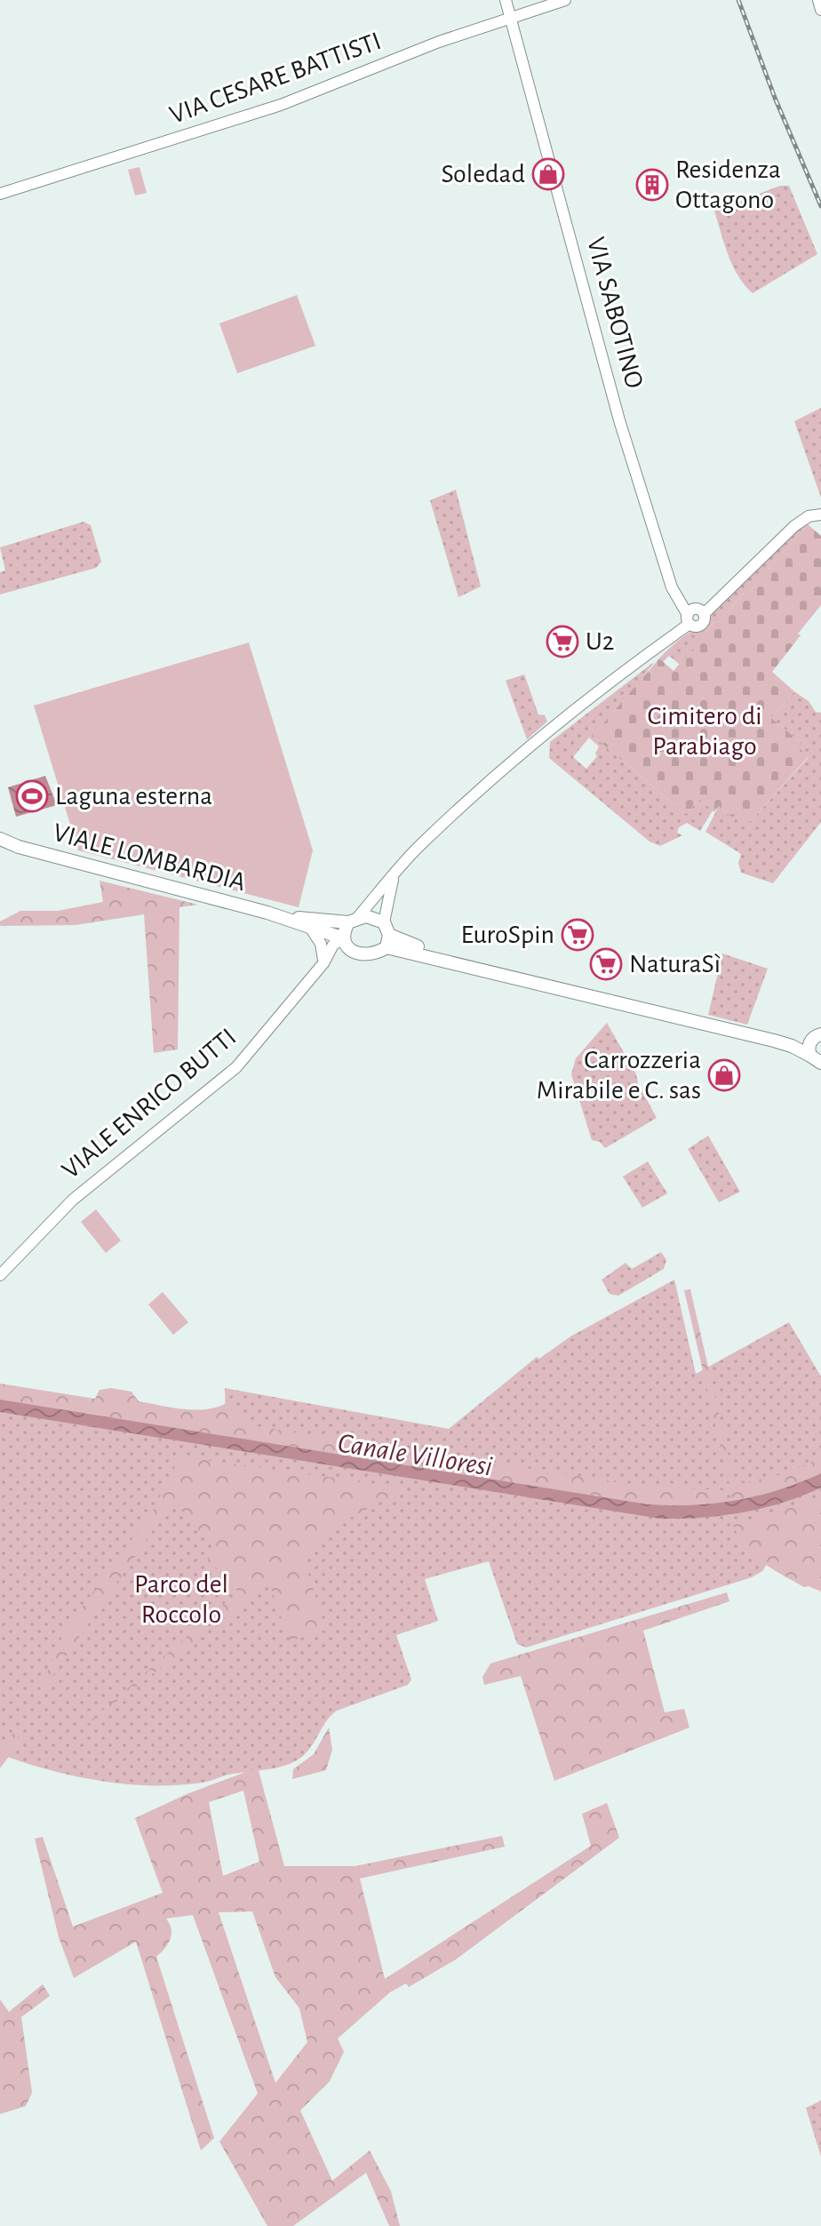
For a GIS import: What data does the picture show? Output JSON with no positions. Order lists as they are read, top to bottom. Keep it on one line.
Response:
{"streets":{"main road":["VIALE LOMBARDIA"],"street":["VIA CESARE BATTISTI","VIA SABOTINO","VIALE ENRICO BUTTI"]},"crossings":[["VIA CESARE BATTISTI","VIA SABOTINO"],["VIALE LOMBARDIA","VIALE ENRICO BUTTI"]],"water":["Canale Villoresi"],"parks":["Cimitero di Parabiago","Parco del Roccolo"],"places":{"shop":["Soledad","Carrozzeria Mirabile e C. sas"],"building":["Residenza Ottagono"],"supermarket":["U2","EuroSpin","NaturaSì"],"sports":["Laguna esterna"]}}
